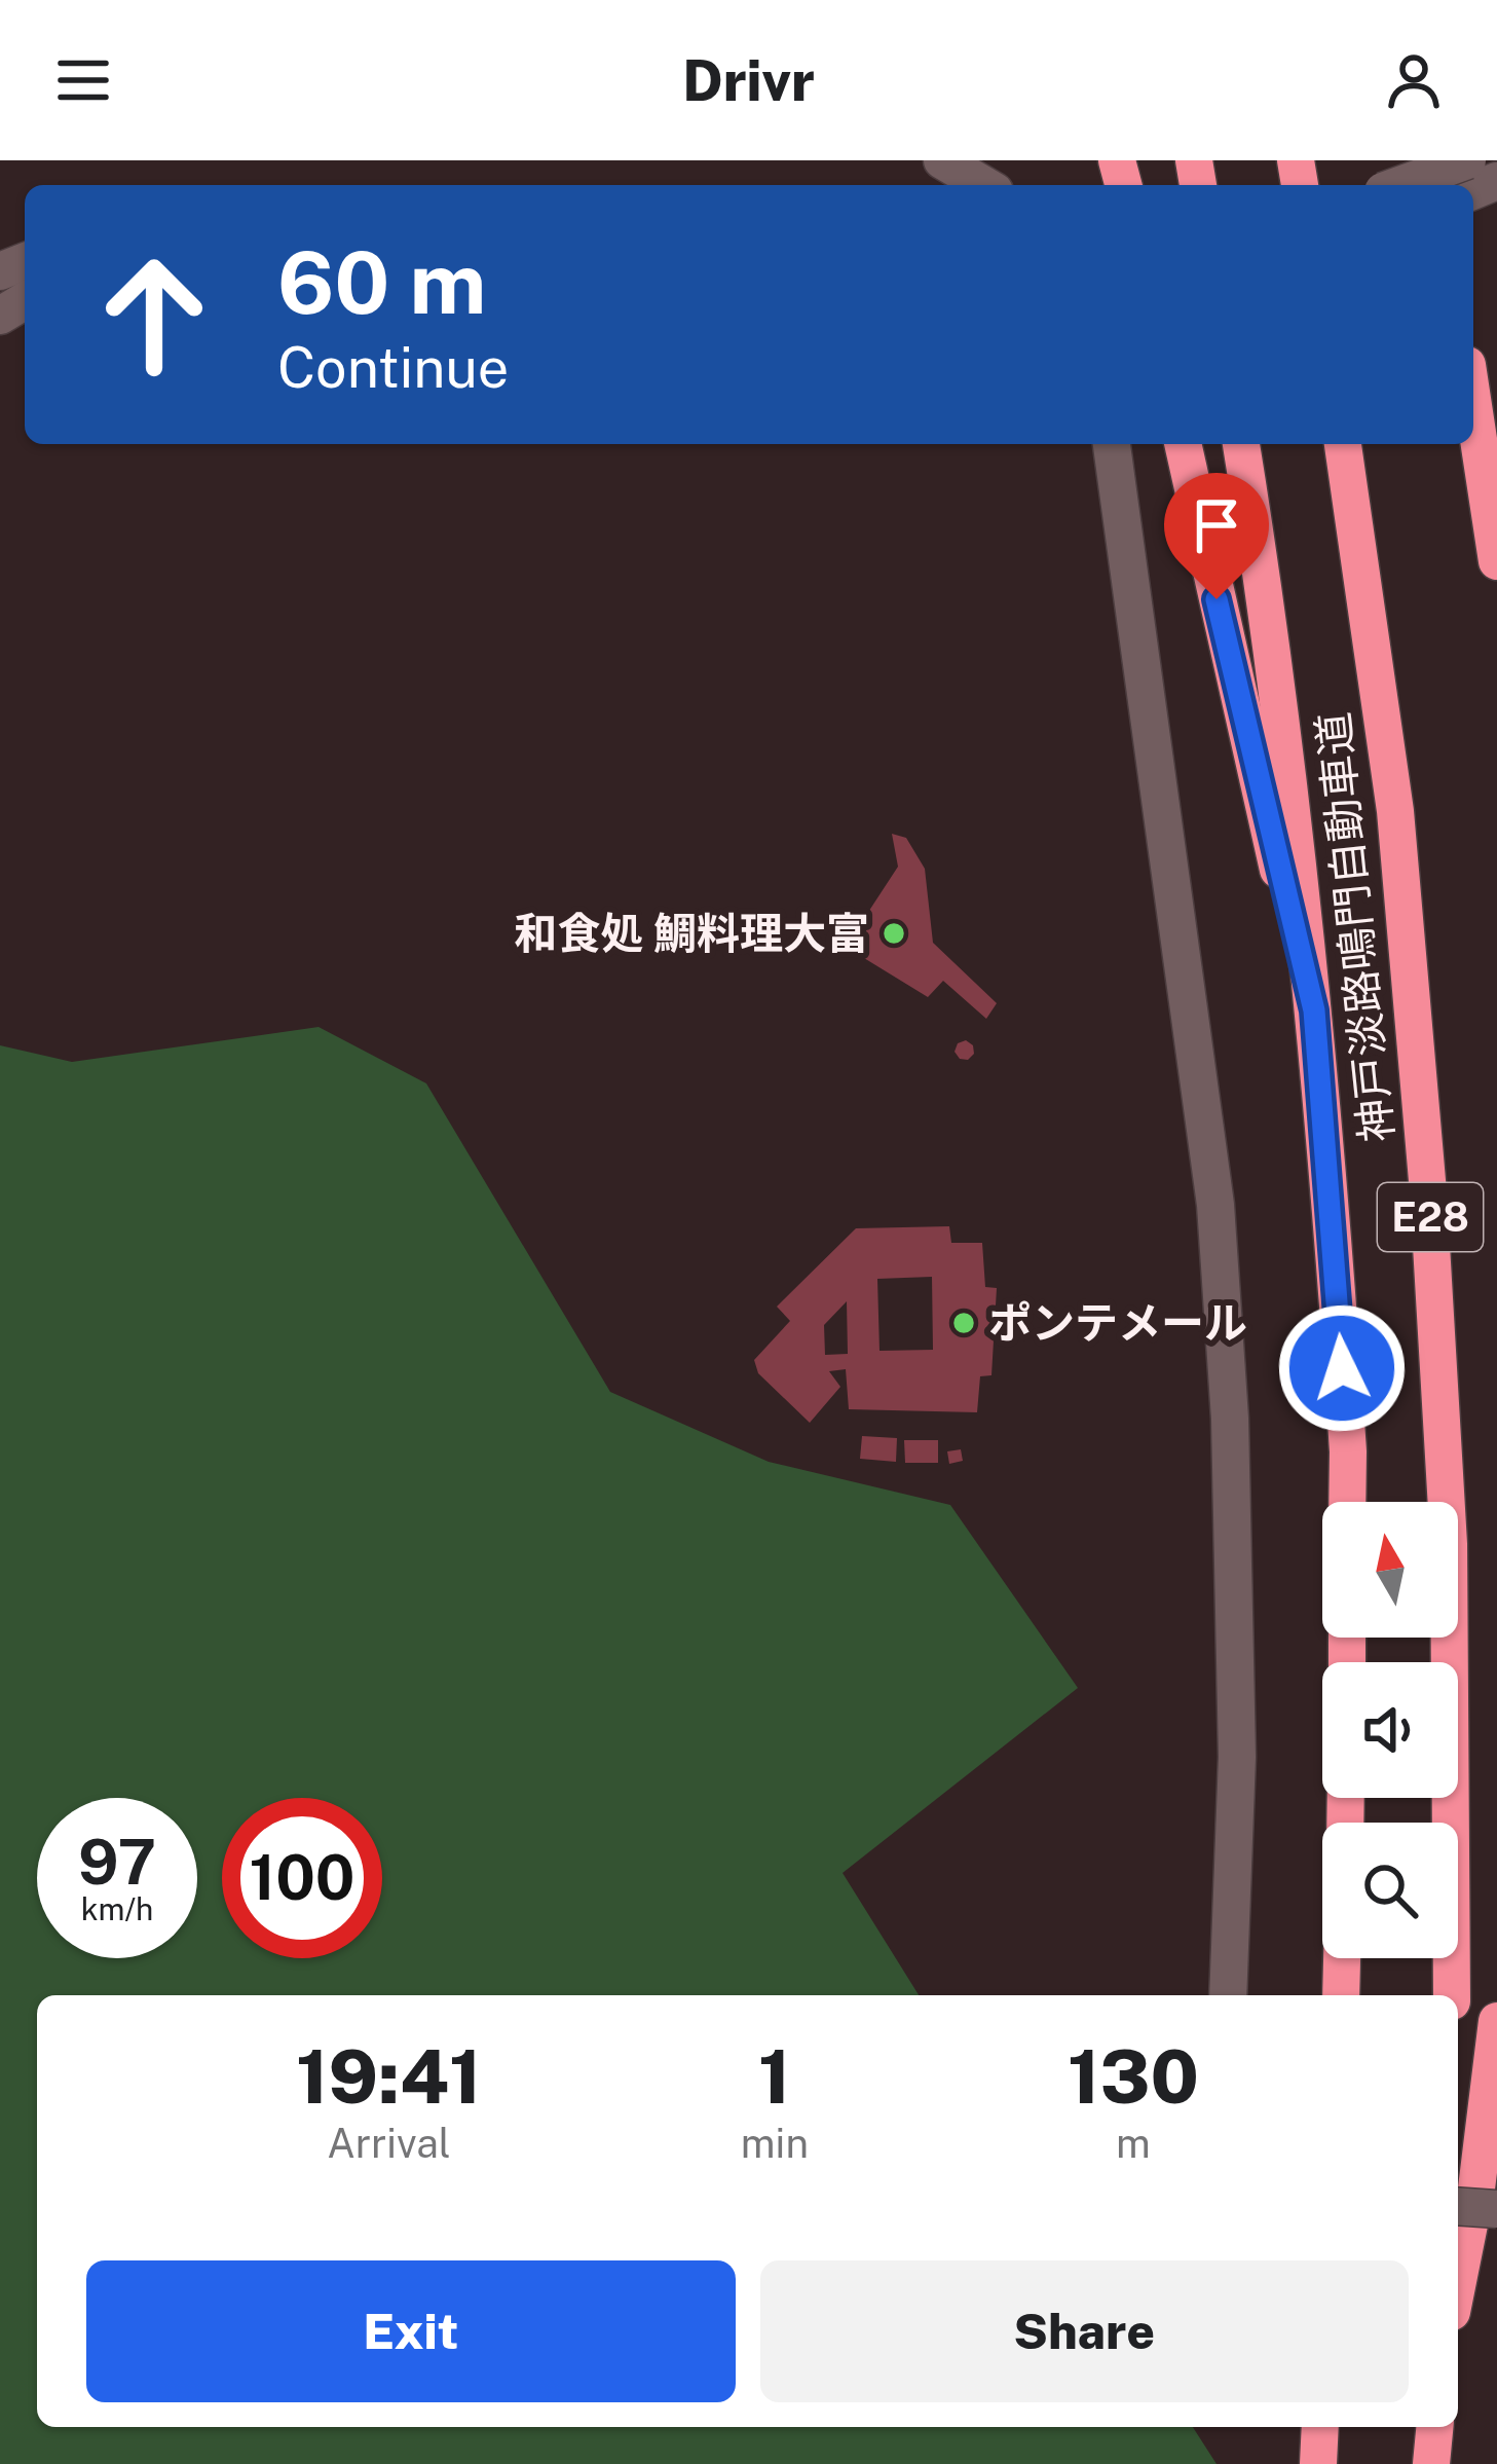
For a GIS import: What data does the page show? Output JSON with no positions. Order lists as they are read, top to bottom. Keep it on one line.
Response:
{"streets":{"highway":["神戸淡路鳴門自動車道","E28"]},"places":["和食処 鯛料理大富","ポンテメール"],"north":"top","page":{"header":"Drivr","turn":["60 m","Continue"],"speed":"97 km/h","limit":"100","eta":["19:41","Arrival","1","min","130","m"],"buttons":["Exit","Share"]}}
